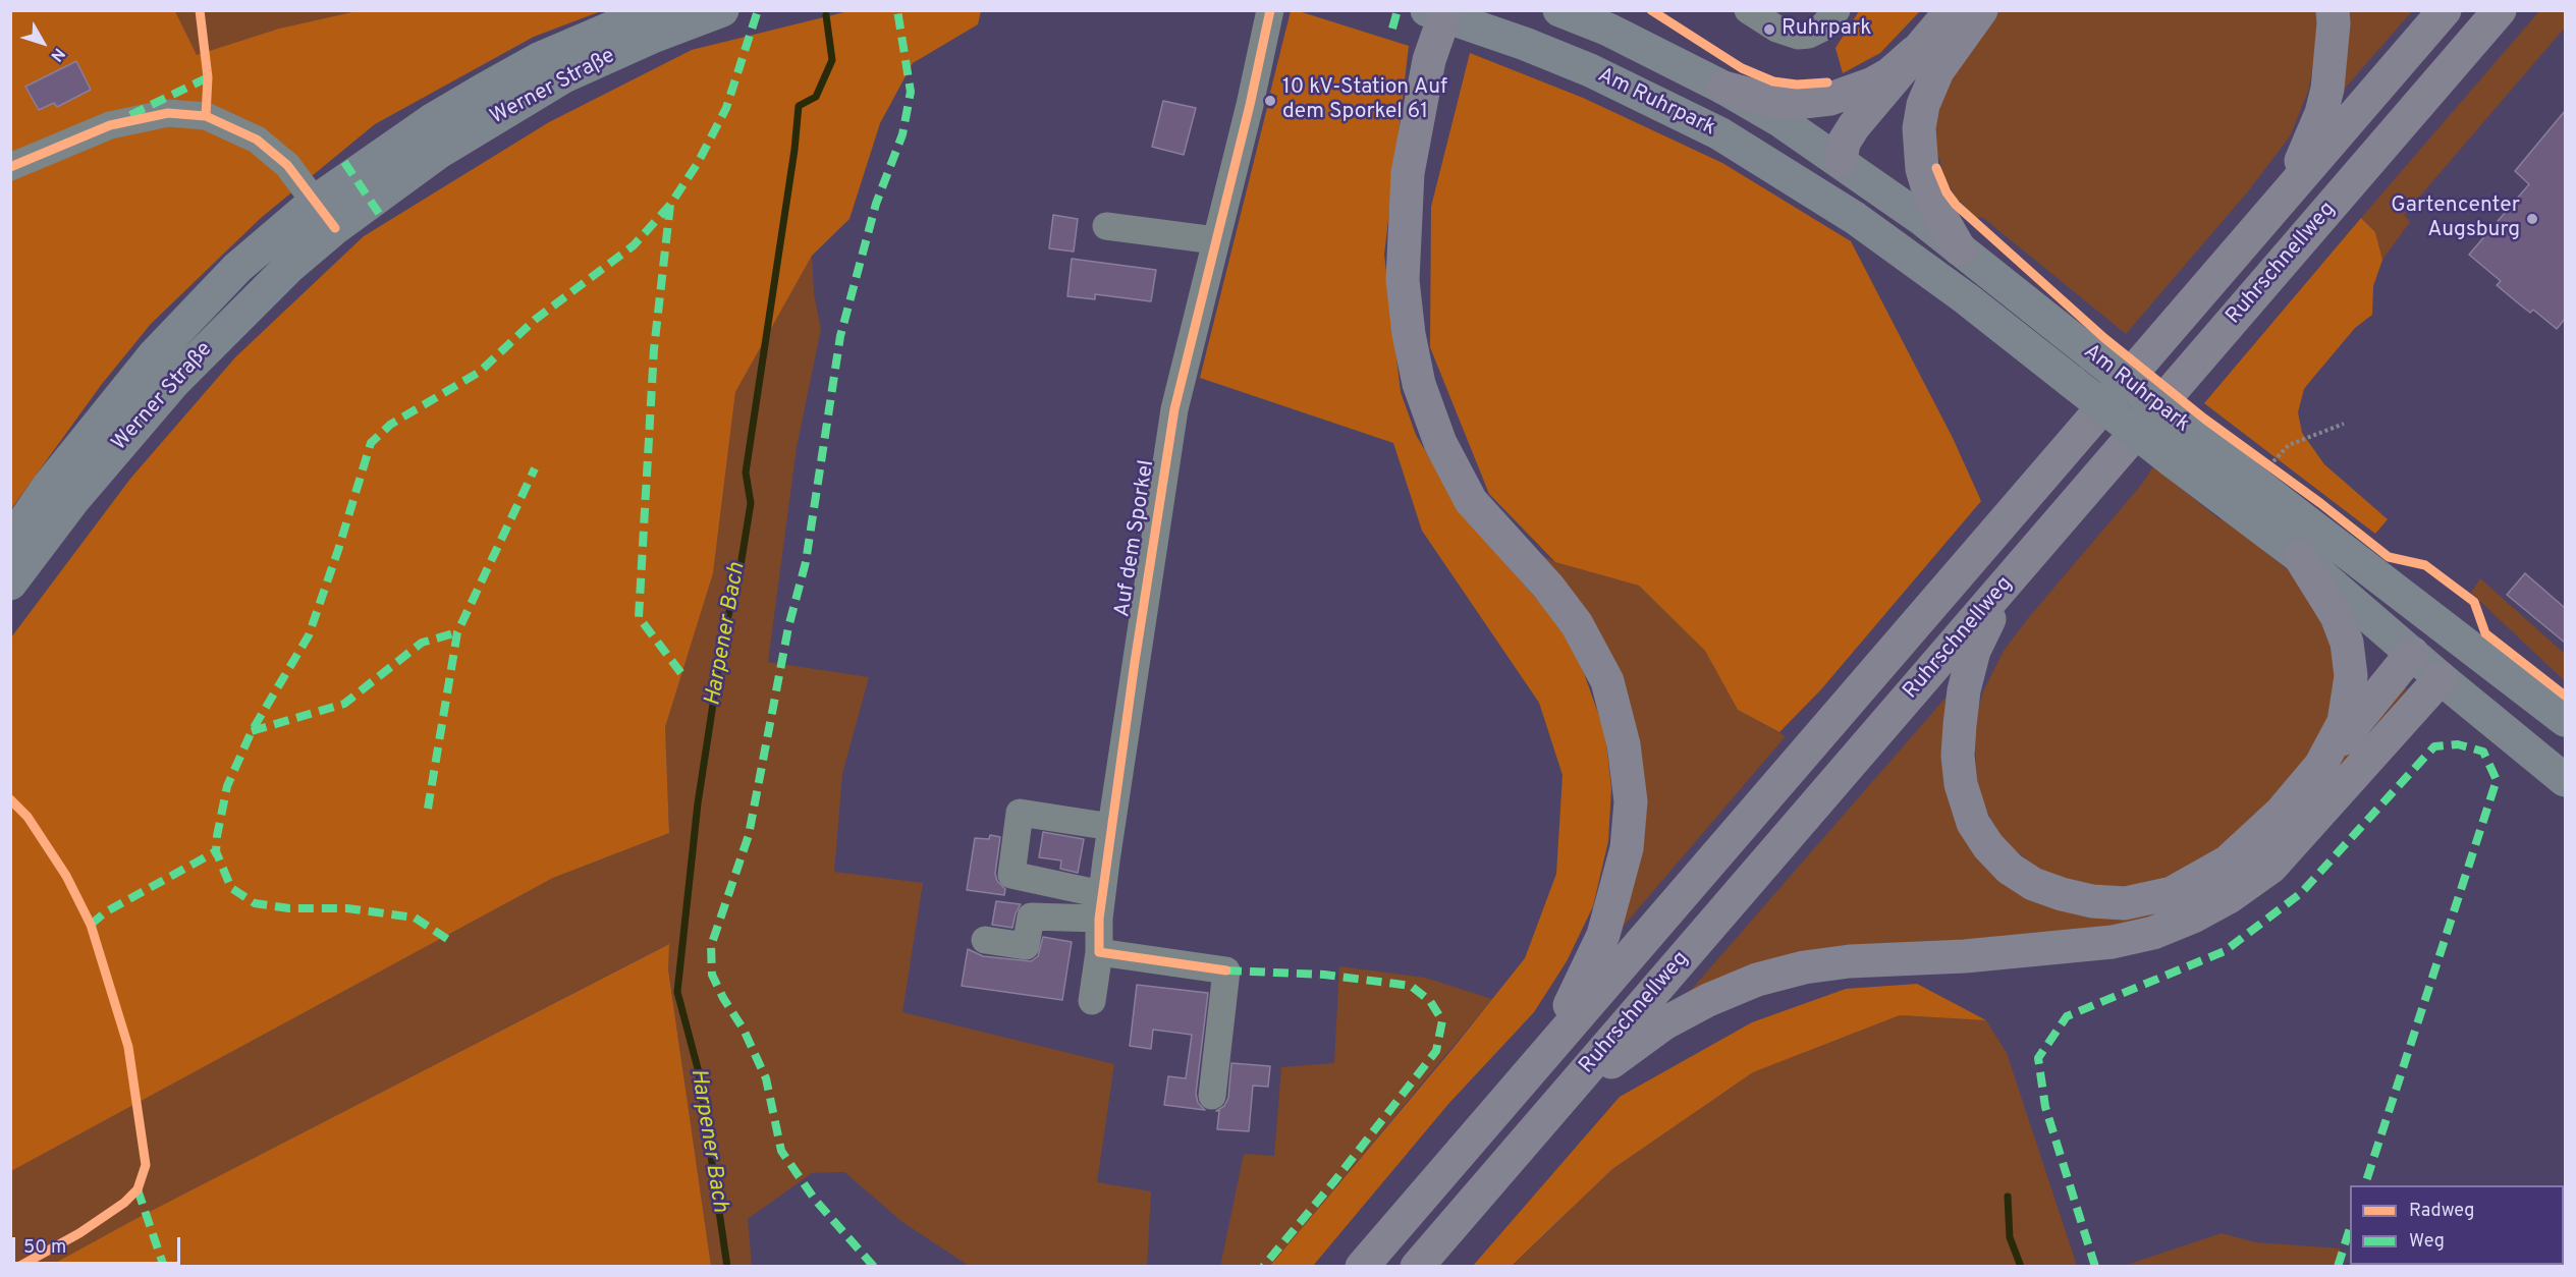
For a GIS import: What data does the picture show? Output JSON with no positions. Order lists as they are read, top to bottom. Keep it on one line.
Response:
{"streets":{"highway":["Ruhrschnellweg"],"main road":["Werner Straße","Am Ruhrpark"],"street":["Auf dem Sporkel"]},"water":["Harpener Bach"],"places":["Ruhrpark","10 kV-Station Auf dem Sporkel 61","Gartencenter Augsburg"],"legend":["Radweg","Weg"],"scale_bar":"50 m","north":"bottom right"}
